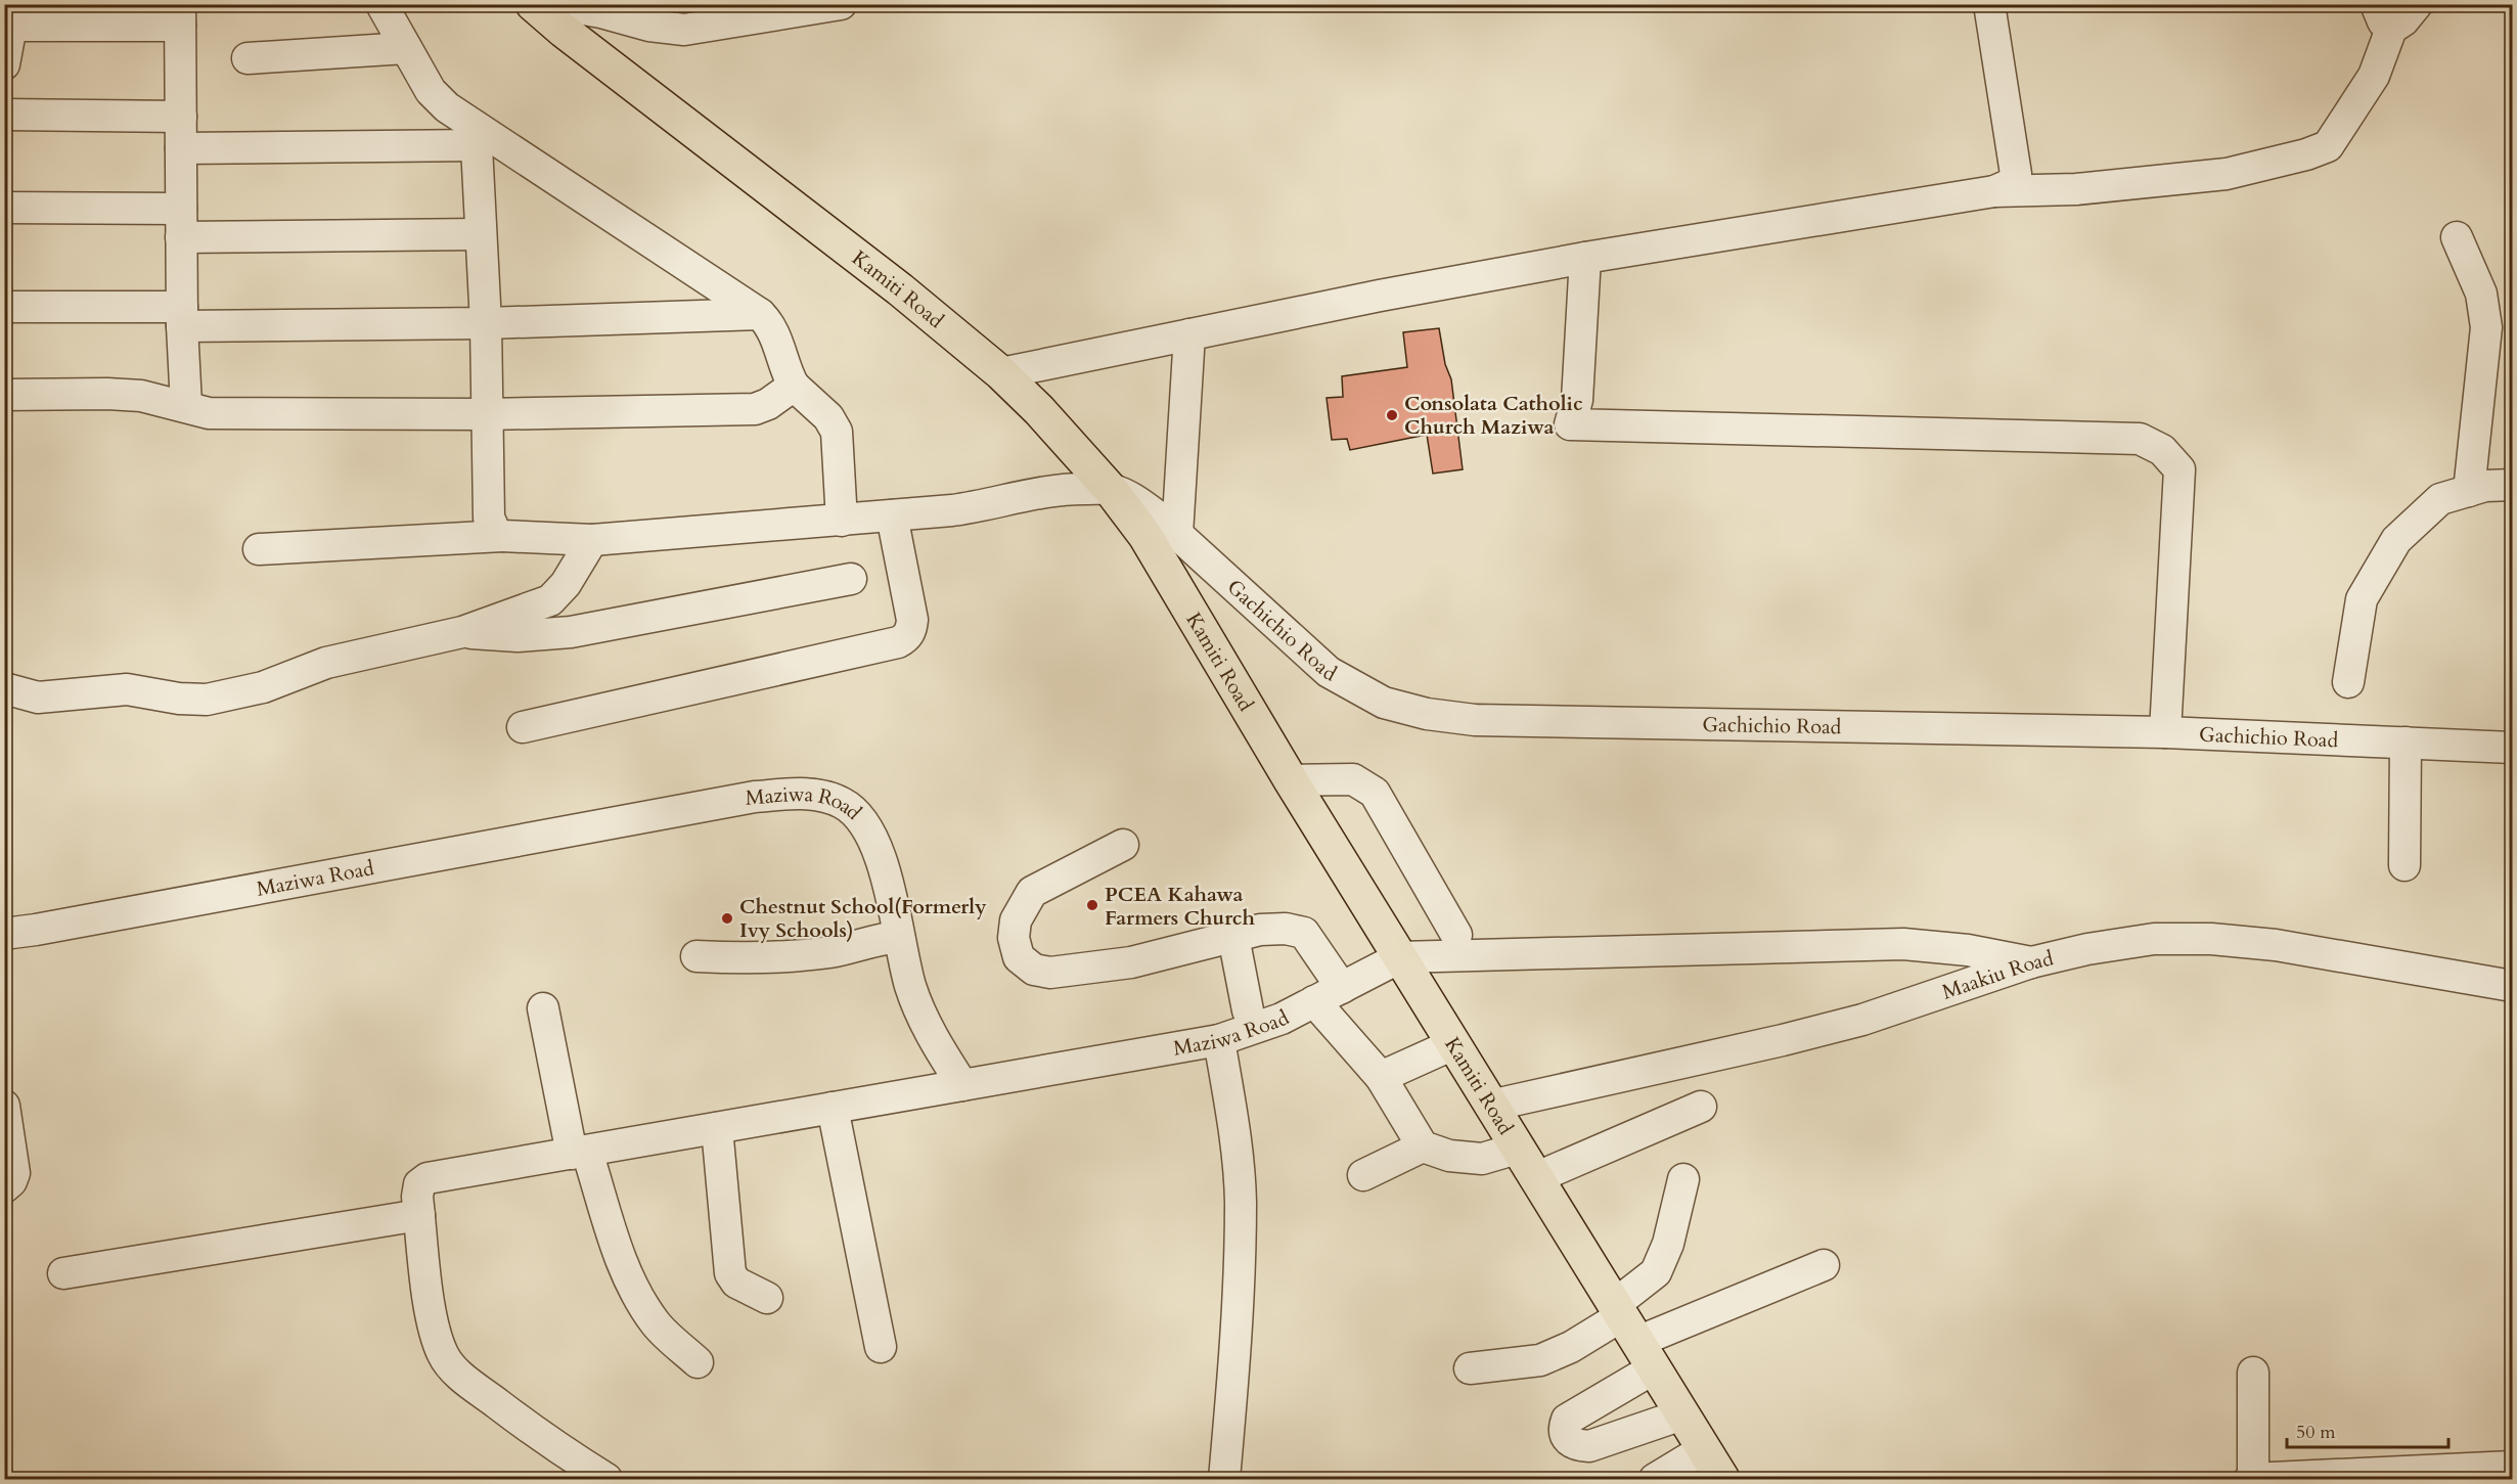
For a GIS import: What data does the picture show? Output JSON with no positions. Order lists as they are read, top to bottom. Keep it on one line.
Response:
{"streets":{"main road":["Kamiti Road"],"street":["Gachichio Road","Maziwa Road","Maakiu Road"]},"crossings":[["Kamiti Road","Gachichio Road"],["Kamiti Road","Maziwa Road"],["Kamiti Road","Maakiu Road"]],"places":["Consolata Catholic Church Maziwa","PCEA Kahawa Farmers Church","Chestnut School(Formerly Ivy Schools)"],"scale_bar":"50 m"}
